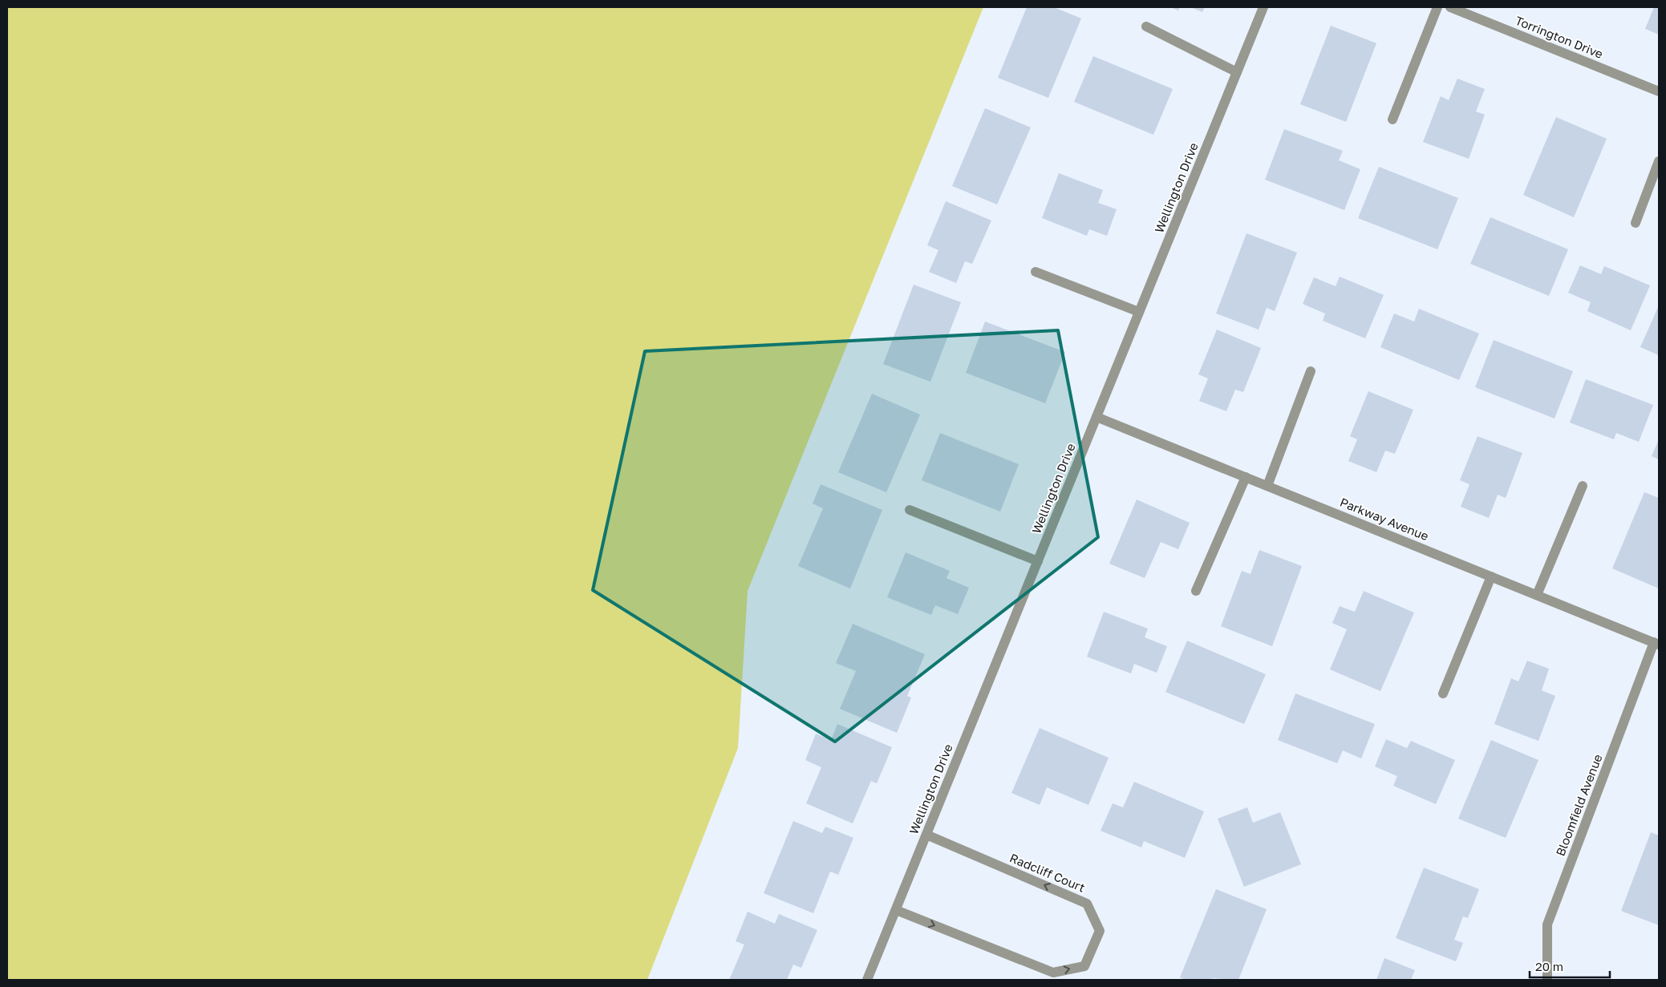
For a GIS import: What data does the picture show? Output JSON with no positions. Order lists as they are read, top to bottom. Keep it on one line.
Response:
{"streets":{"street":["Torrington Drive","Wellington Drive","Parkway Avenue","Bloomfield Avenue","Radcliff Court"]},"crossings":[["Wellington Drive","Parkway Avenue"],["Wellington Drive","Radcliff Court"],["Parkway Avenue","Bloomfield Avenue"]],"scale_bar":"20 m"}
